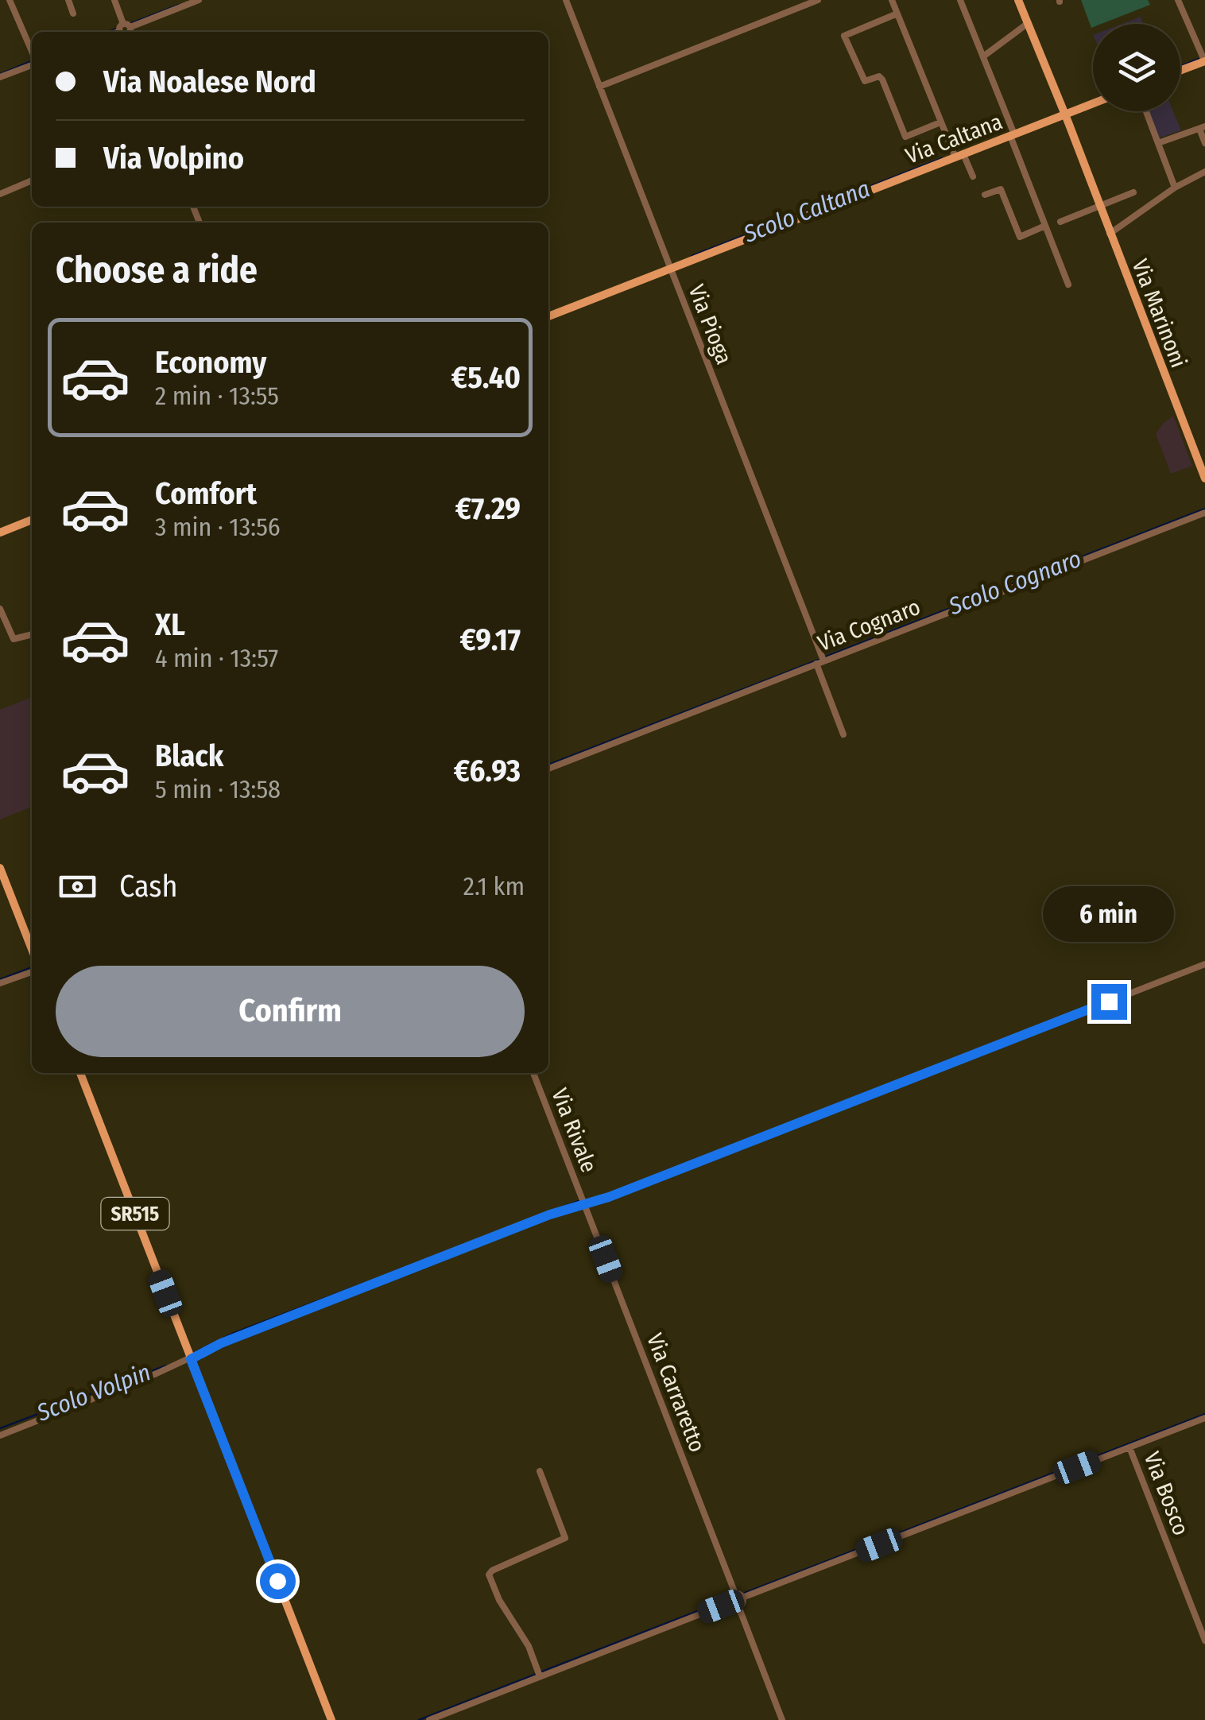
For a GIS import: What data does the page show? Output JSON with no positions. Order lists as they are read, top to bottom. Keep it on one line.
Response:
{"streets":{"main road":["Via Caltana","Via Marinoni","SR515"],"street":["Via Pioga","Via Cognaro","Via Rivale","Via Carraretto","Via Bosco"]},"crossings":[["Via Caltana","Via Marinoni"],["Via Caltana","Via Pioga"],["Via Pioga","Via Cognaro"],["Via Rivale","Via Carraretto"]],"water":["Scolo Caltana","Scolo Cognaro","Scolo Volpin"],"page":{"banner":["Via Noalese Nord","Via Volpino"],"heading":"Choose a ride","list":[{"name":"Economy","note":"2 min · 13:55","value":"€5.40"},{"name":"Comfort","note":"3 min · 13:56","value":"€7.29"},{"name":"XL","note":"4 min · 13:57","value":"€9.17"},{"name":"Black","note":"5 min · 13:58","value":"€6.93"}],"pay":["Cash","2.1 km"],"bubble":"6 min","buttons":"Confirm"}}
